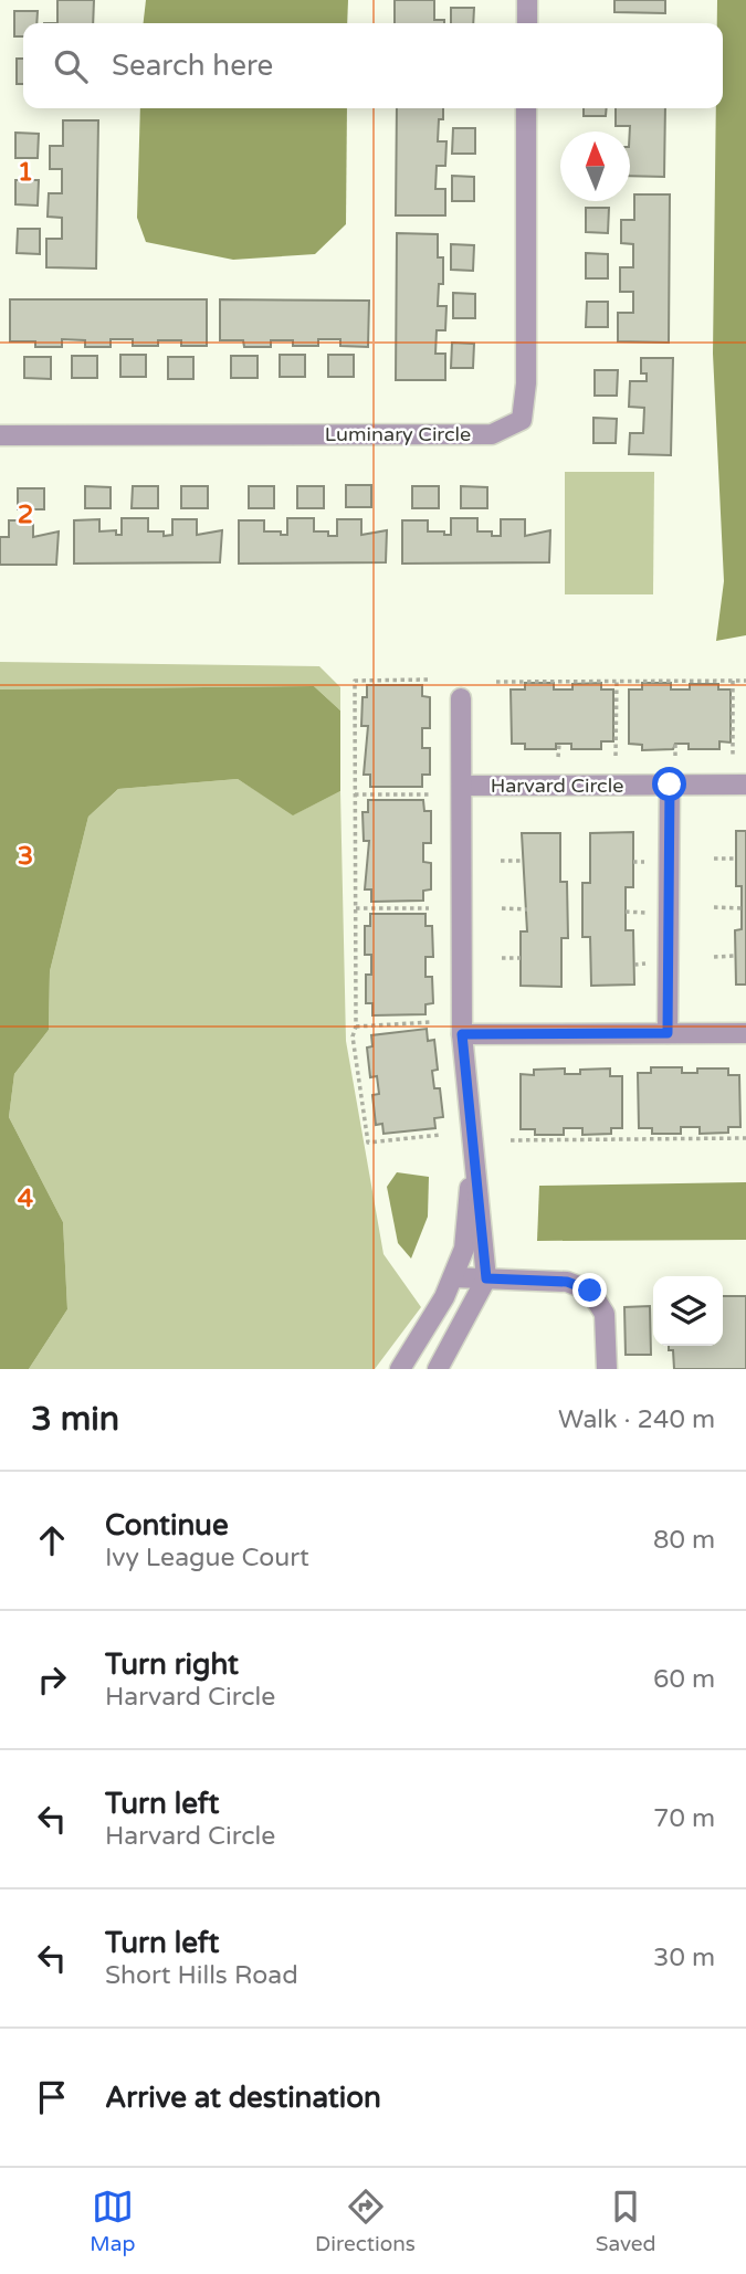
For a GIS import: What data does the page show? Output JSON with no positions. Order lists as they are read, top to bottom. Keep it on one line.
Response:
{"streets":{"street":["Luminary Circle","Harvard Circle"]},"north":"top","page":{"search":"Search here","heading":["3 min","Walk · 240 m"],"list":[["Continue","Ivy League Court","80 m"],["Turn right","Harvard Circle","60 m"],["Turn left","Harvard Circle","70 m"],["Turn left","Short Hills Road","30 m"],"Arrive at destination"],"nav":["Map","Directions","Saved"]},"grid":{"rows":["1","2","3","4"]}}
